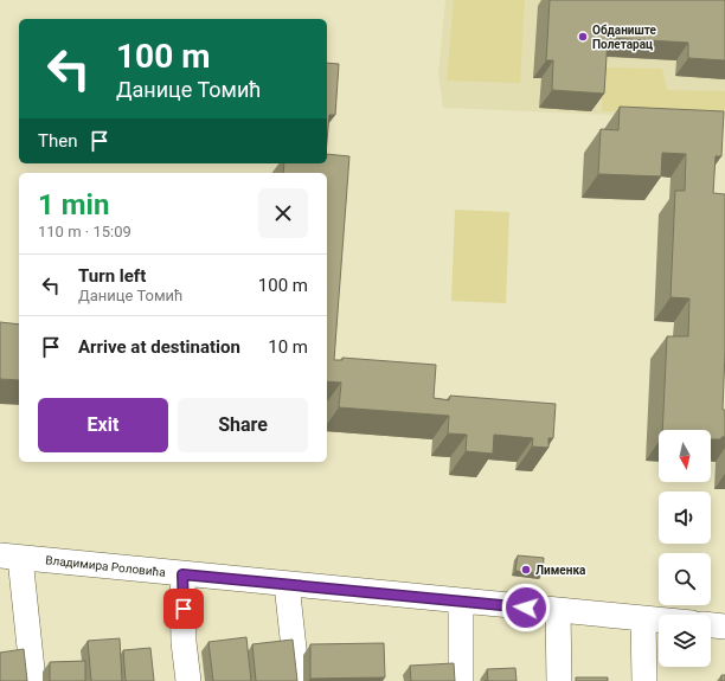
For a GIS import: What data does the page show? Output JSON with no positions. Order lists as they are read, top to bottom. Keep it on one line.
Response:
{"streets":{"street":["Владимира Роловића"]},"places":["Обданиште Полетарац","Лименка"],"north":"bottom","page":{"turn":["100 m","Данице Томић"],"then":"Then","heading":["1 min","110 m · 15:09"],"list":[{"name":"Turn left","note":"Данице Томић","value":"100 m"},{"name":"Arrive at destination","value":"10 m"}],"buttons":["Exit","Share"]}}
